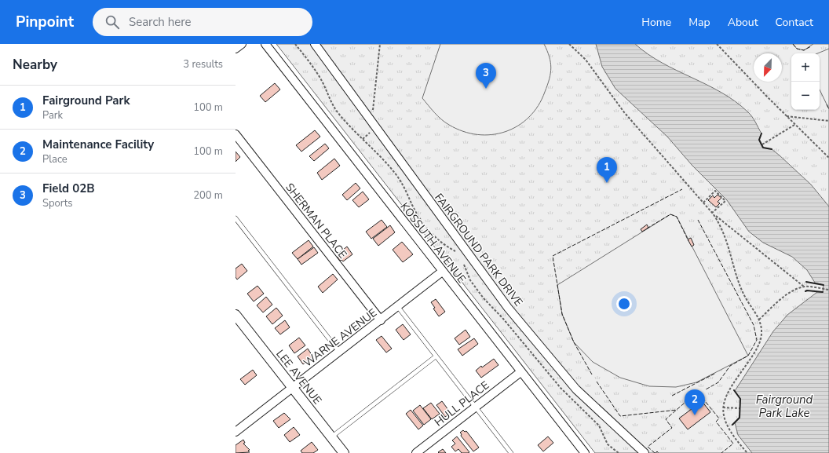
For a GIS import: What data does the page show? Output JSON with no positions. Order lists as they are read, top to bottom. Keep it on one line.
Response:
{"streets":{"street":["SHERMAN PLACE","KOSSUTH AVENUE","FAIRGROUND PARK DRIVE","WARNE AVENUE","LEE AVENUE","HULL PLACE"]},"crossings":[["SHERMAN PLACE","WARNE AVENUE"],["KOSSUTH AVENUE","WARNE AVENUE"],["KOSSUTH AVENUE","HULL PLACE"],["WARNE AVENUE","LEE AVENUE"]],"water":["Fairground Park Lake"],"north":"bottom left","page":{"header":"Pinpoint","search":"Search here","nav":["Home","Map","About","Contact"],"heading":["Nearby","3 results"],"map_buttons":["+","−"],"pins":["3","1","2"],"list":[{"mark":"1","name":"Fairground Park","note":"Park","value":"100 m"},{"mark":"2","name":"Maintenance Facility","note":"Place","value":"100 m"},{"mark":"3","name":"Field 02B","note":"Sports","value":"200 m"}]}}
